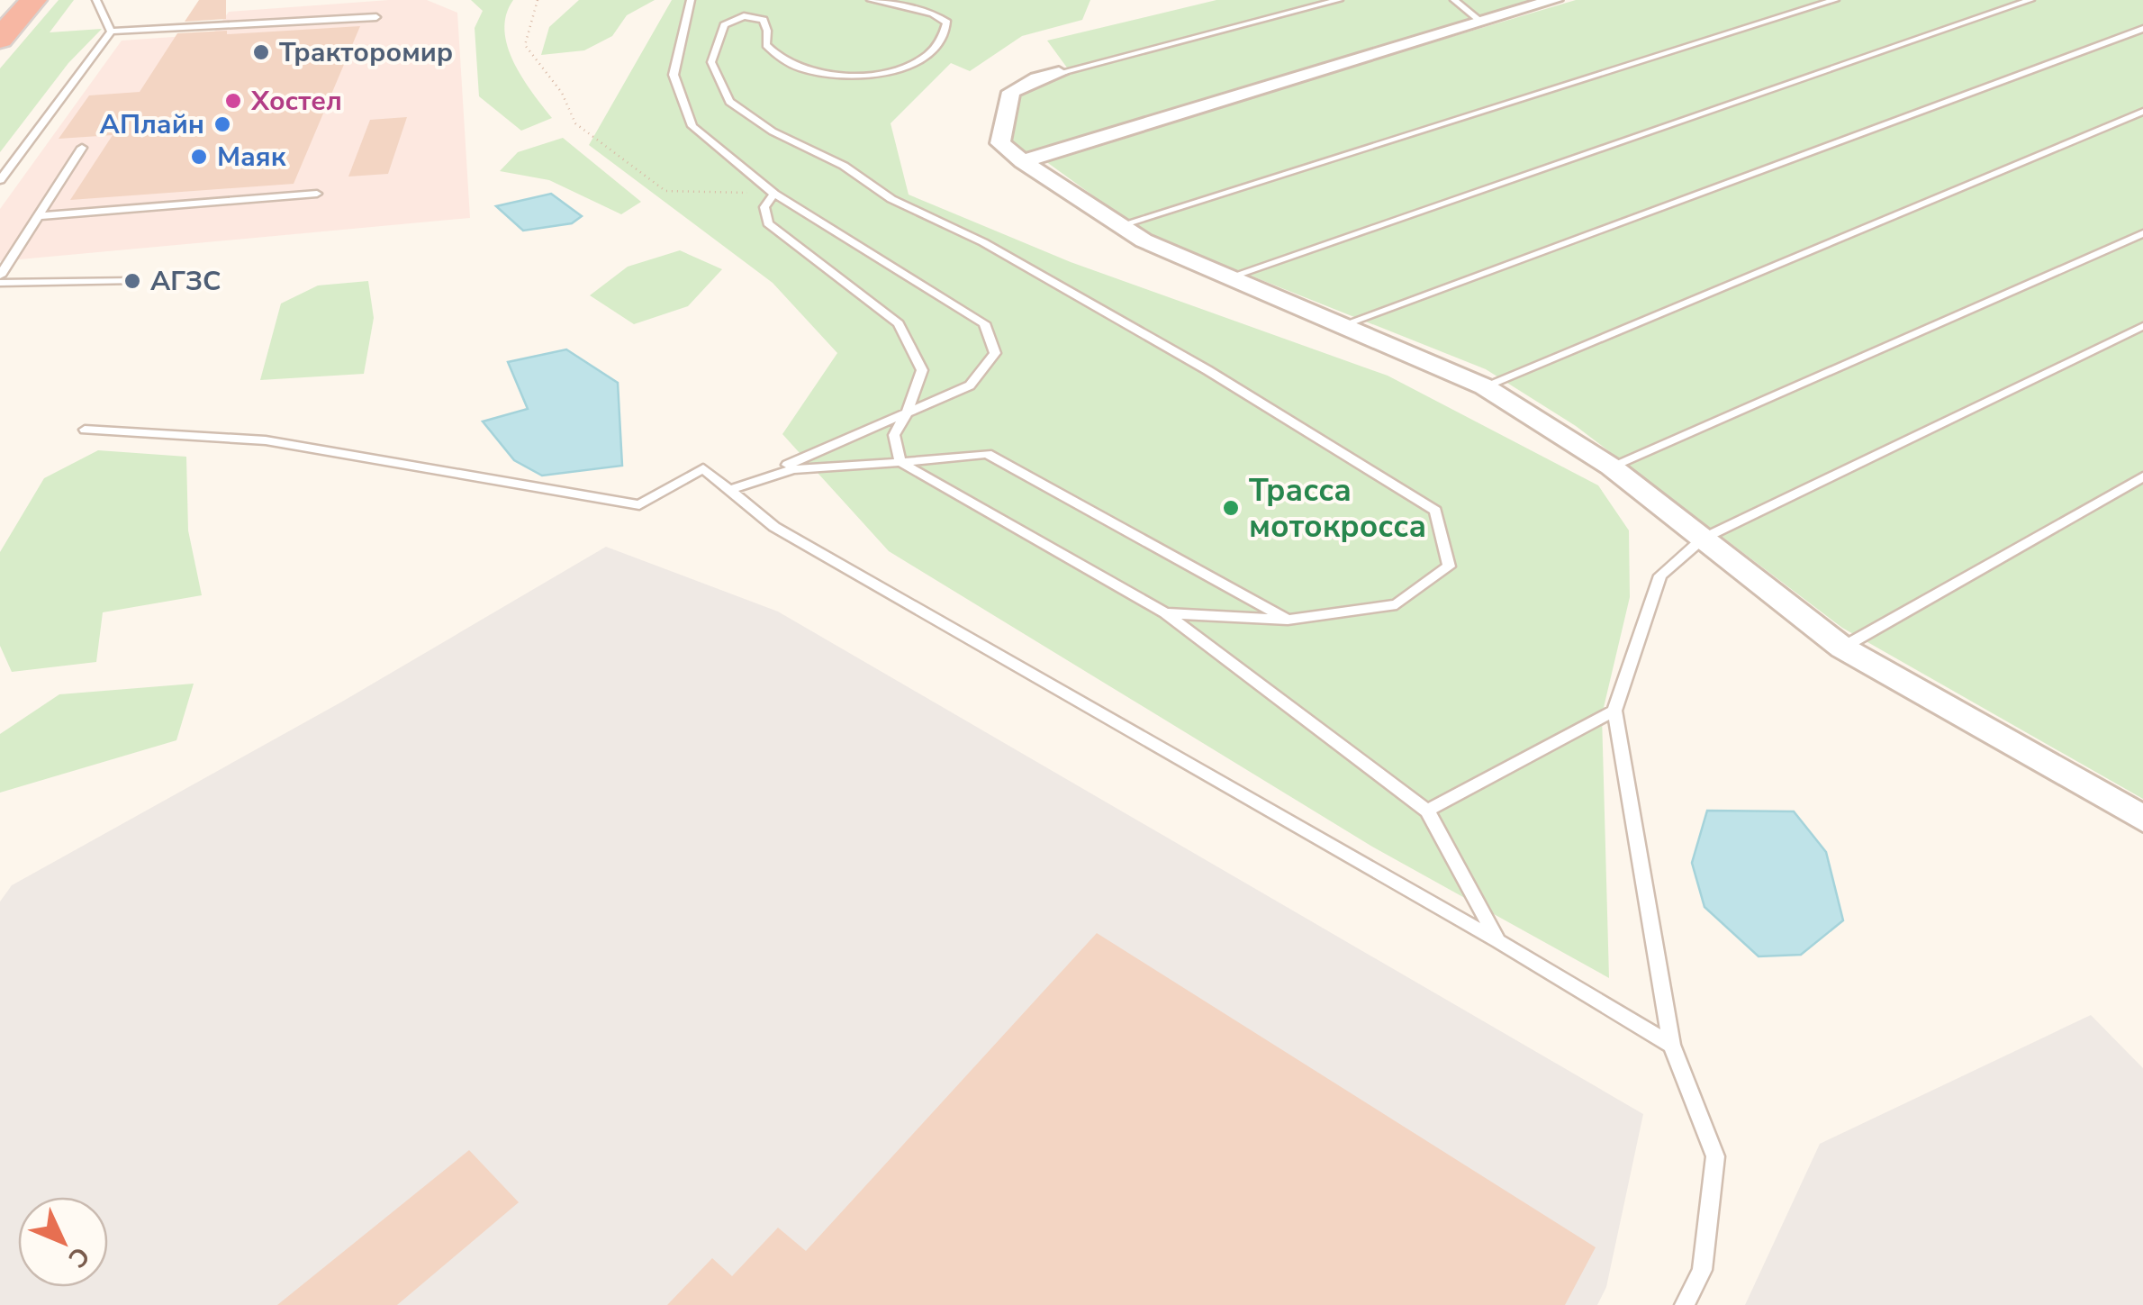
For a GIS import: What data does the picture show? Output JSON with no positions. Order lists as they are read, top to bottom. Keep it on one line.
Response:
{"places":["Тракторомир","Хостел","АПлайн","Маяк","АГЗС","Трасса мотокросса"],"north":"bottom right"}
